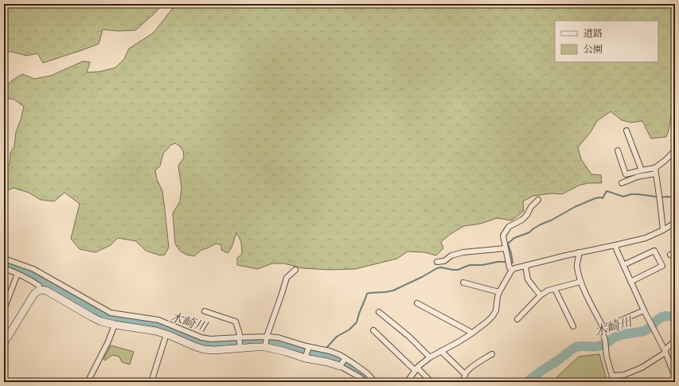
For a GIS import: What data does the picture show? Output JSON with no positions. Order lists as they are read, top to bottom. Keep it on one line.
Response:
{"water":["木崎川"],"legend":["道路","公園"]}
